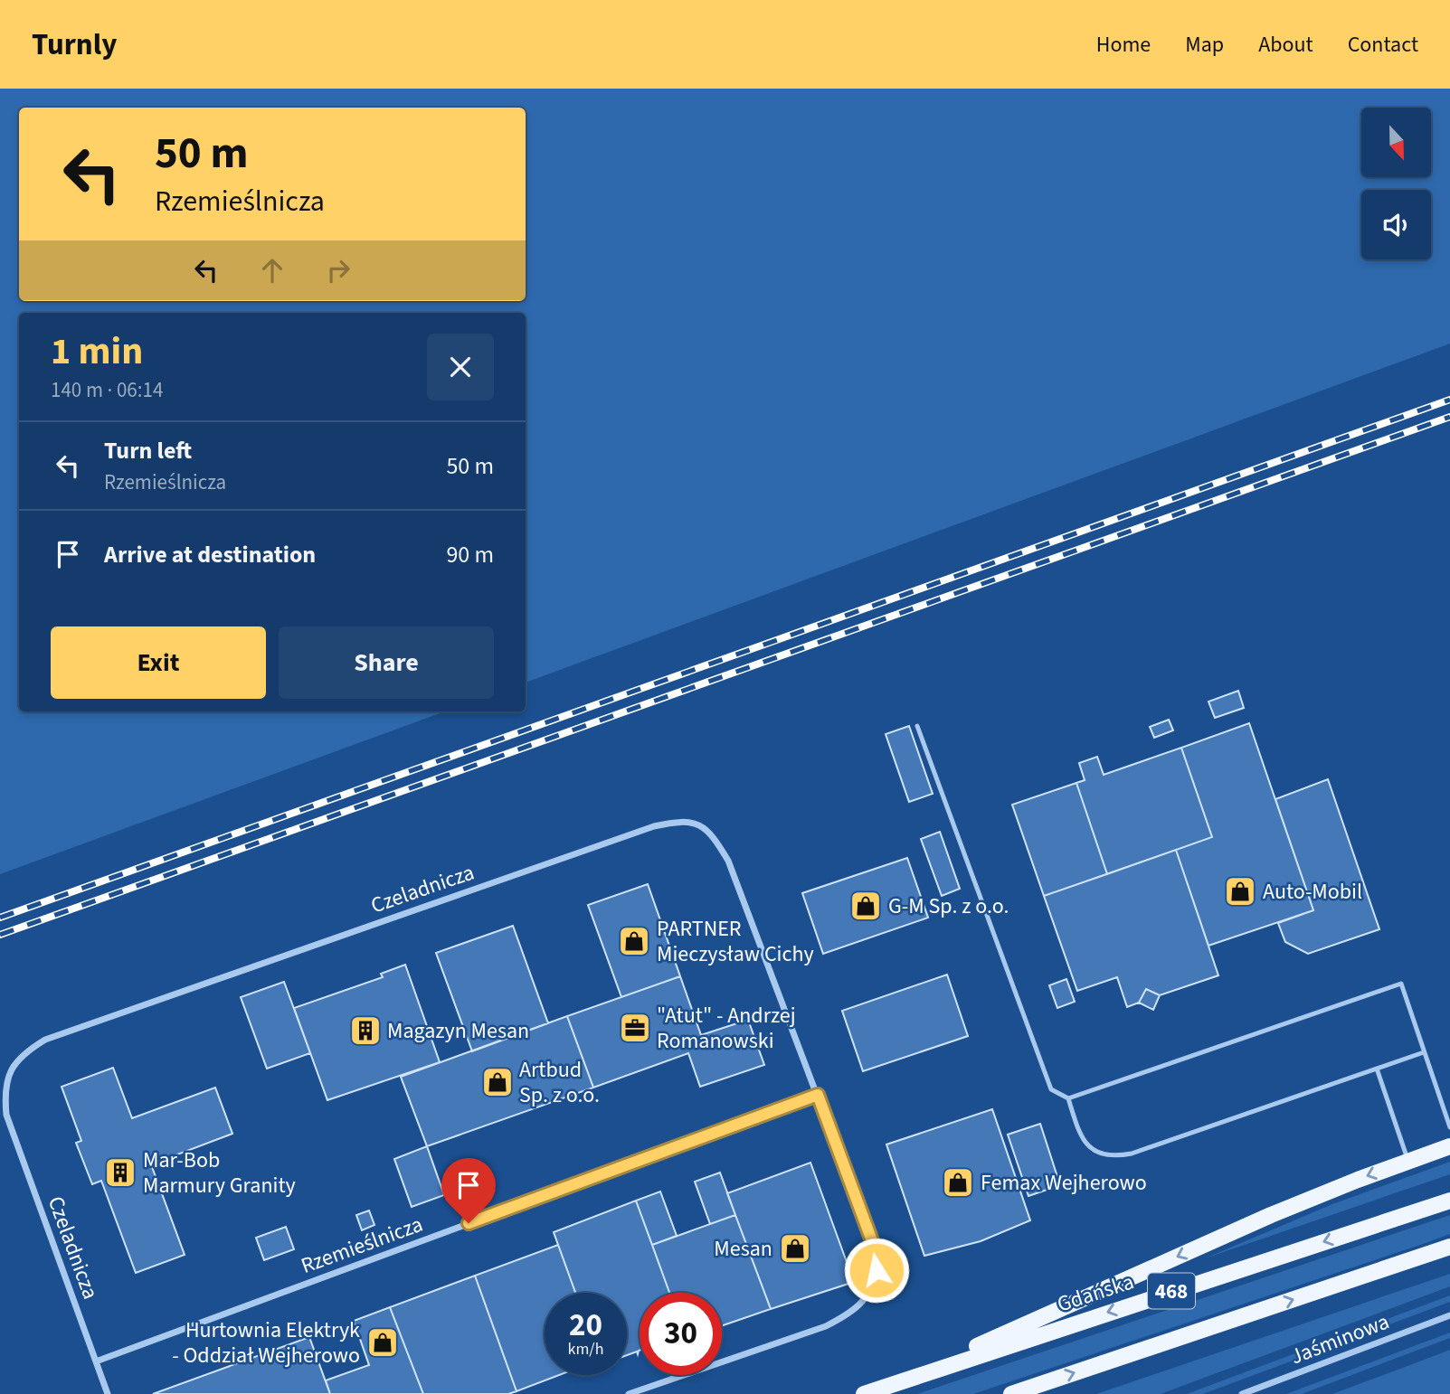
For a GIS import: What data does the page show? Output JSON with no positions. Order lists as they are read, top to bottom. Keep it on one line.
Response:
{"streets":{"main road":["468","Gdańska"],"street":["Czeladnicza","Rzemieślnicza","Jaśminowa"]},"crossings":[["Czeladnicza","Rzemieślnicza"]],"places":{"shop":["Auto-Mobil","G-M Sp. z o.o.","PARTNER Mieczysław Cichy","Artbud Sp. z o.o.","Femax Wejherowo","Mesan","Hurtownia Elektryk - Oddział Wejherowo"],"office":["\"Atut\" - Andrzej Romanowski"],"building":["Magazyn Mesan","Mar-Bob Marmury Granity"]},"north":"bottom","page":{"header":"Turnly","nav":["Home","Map","About","Contact"],"turn":["50 m","Rzemieślnicza"],"heading":["1 min","140 m · 06:14"],"list":[{"name":"Turn left","note":"Rzemieślnicza","value":"50 m"},{"name":"Arrive at destination","value":"90 m"}],"buttons":["Exit","Share"],"speed":"20 km/h","limit":"30"}}
